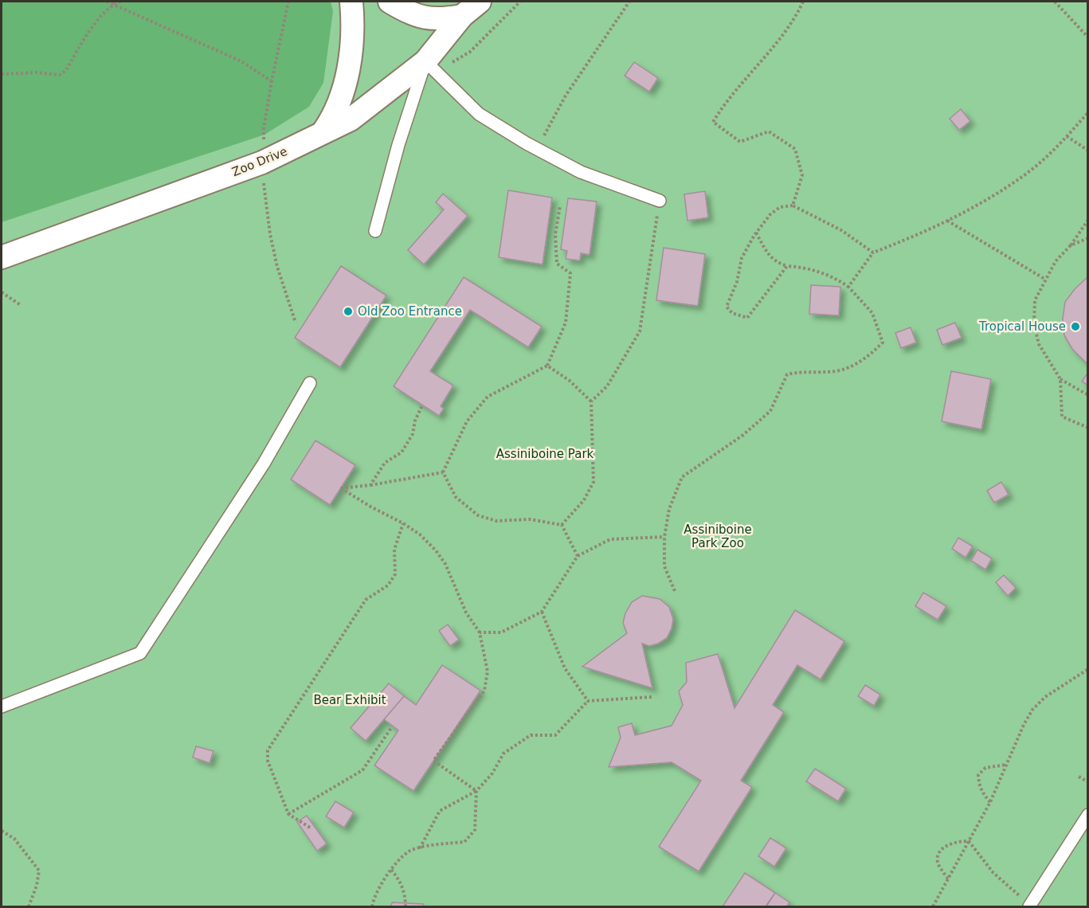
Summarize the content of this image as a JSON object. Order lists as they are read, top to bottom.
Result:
{
  "streets": {
    "street": ["Zoo Drive"]
  },
  "parks": ["Assiniboine Park", "Assiniboine Park Zoo", "Bear Exhibit"],
  "places": ["Old Zoo Entrance", "Tropical House"]
}
